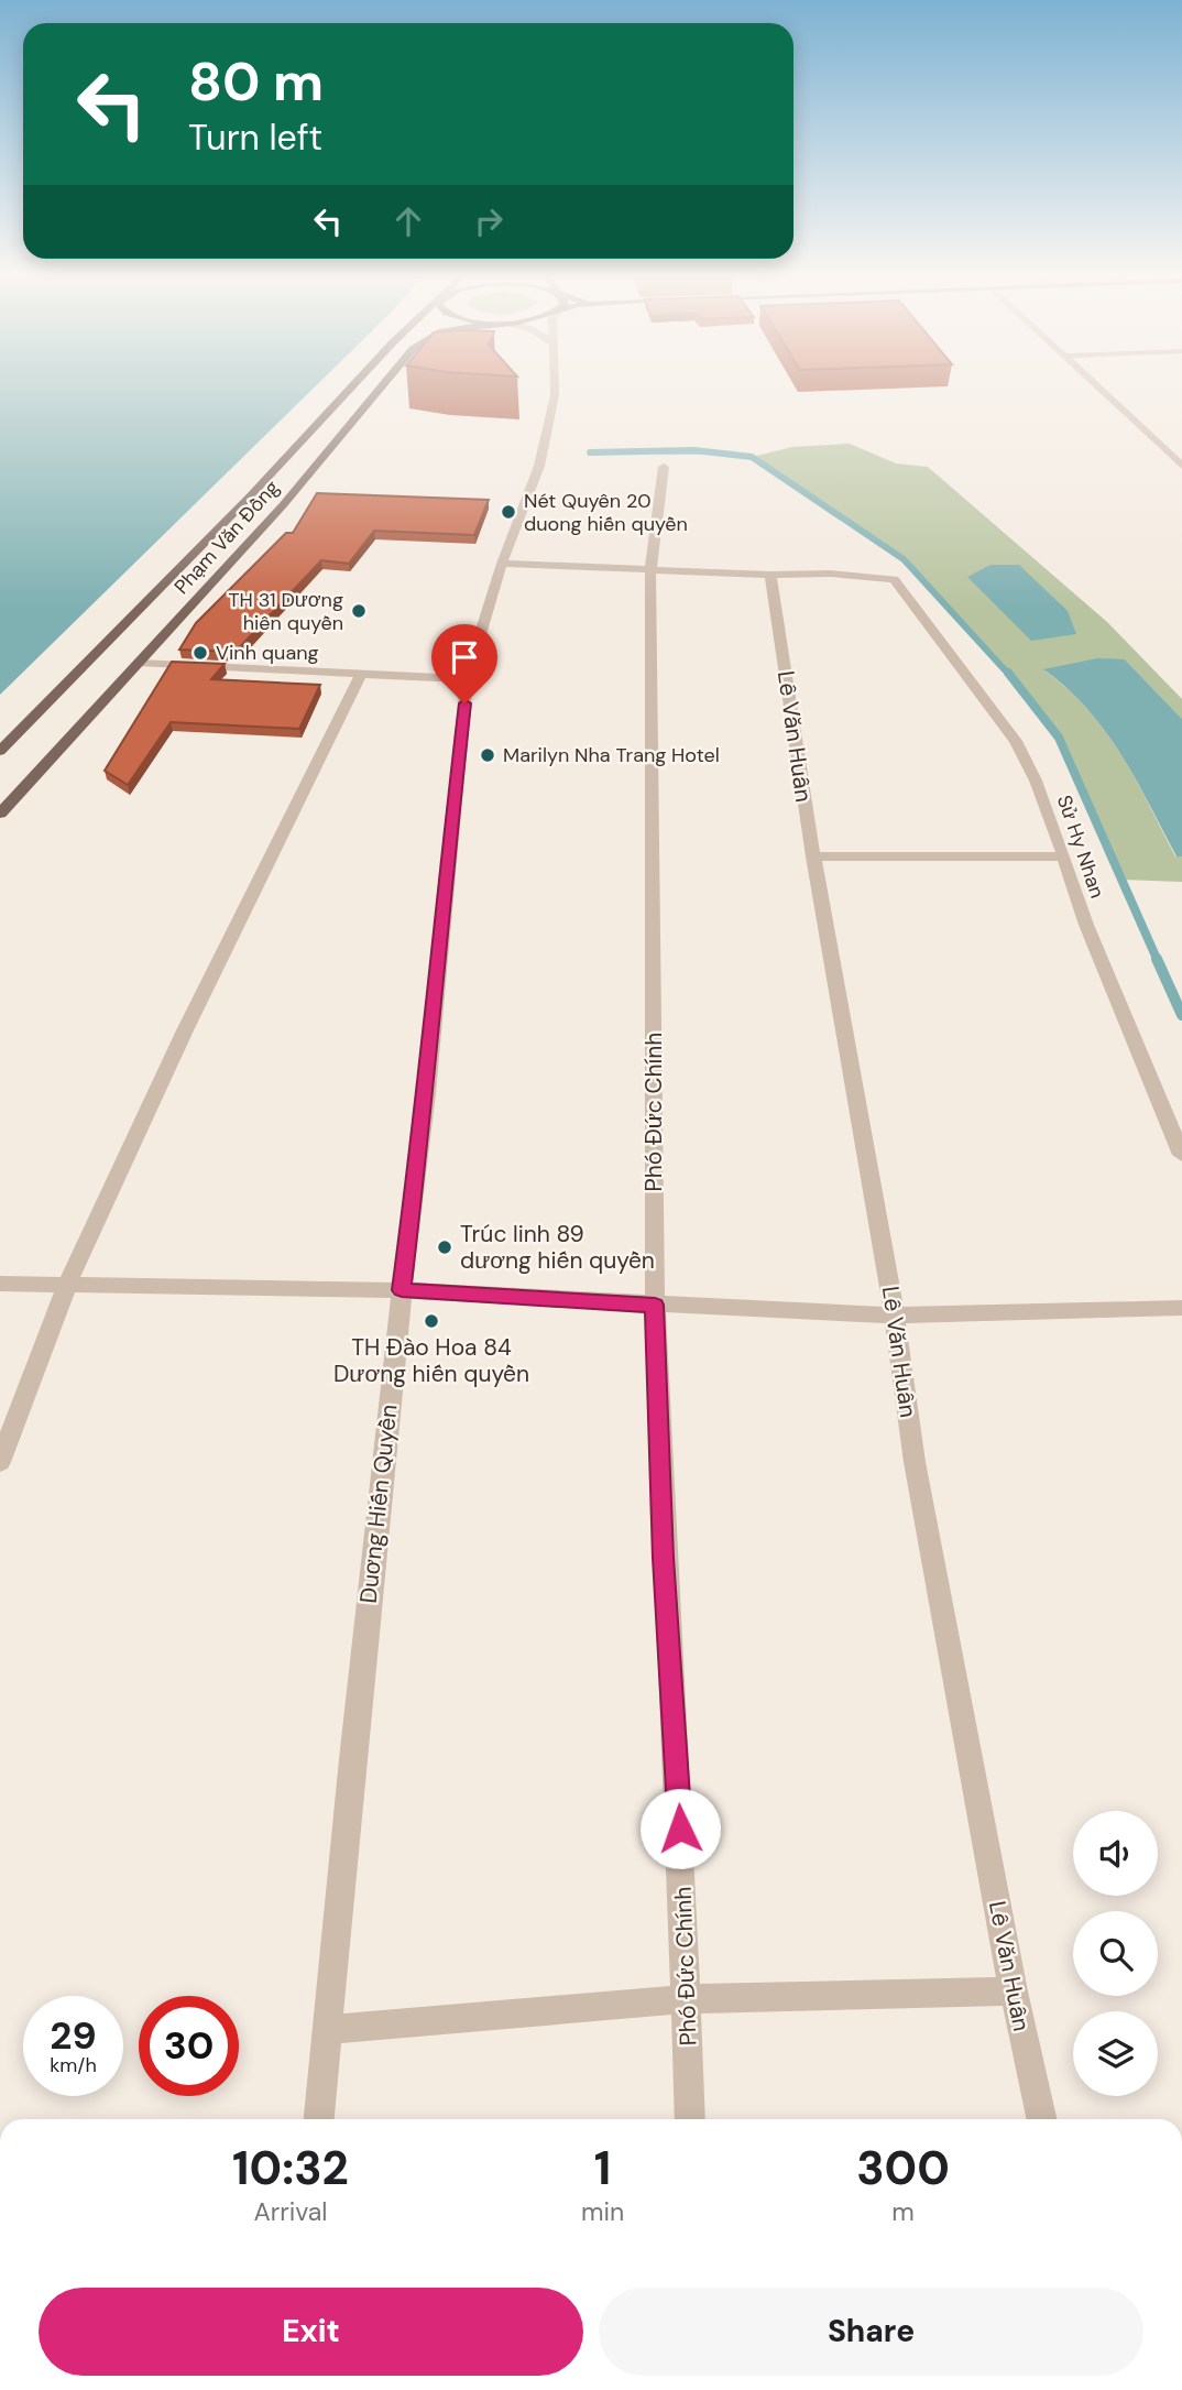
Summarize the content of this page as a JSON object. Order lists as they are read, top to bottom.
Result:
{
  "streets": {
    "main road": ["Phạm Văn Đồng"],
    "street": [
      "Lê Văn Huân",
      "Sử Hy Nhan",
      "Phó Đức Chính",
      "Duơng Hiến Quyền"
    ]
  },
  "crossings": [
    ["Lê Văn Huân", "Sử Hy Nhan"]
  ],
  "places": [
    "Nét Quyên 20 duong hiến quyền",
    "TH 31 Dương hiên quyền",
    "Vinh quang",
    "Marilyn Nha Trang Hotel",
    "Trúc linh 89 dương hiến quyền",
    "TH Đào Hoa 84 Dương hiến quyền"
  ],
  "page": {
    "turn": ["80 m", "Turn left"],
    "speed": "29 km/h",
    "limit": "30",
    "eta": [
      "10:32",
      "Arrival",
      "1",
      "min",
      "300",
      "m"
    ],
    "buttons": ["Exit", "Share"]
  }
}
